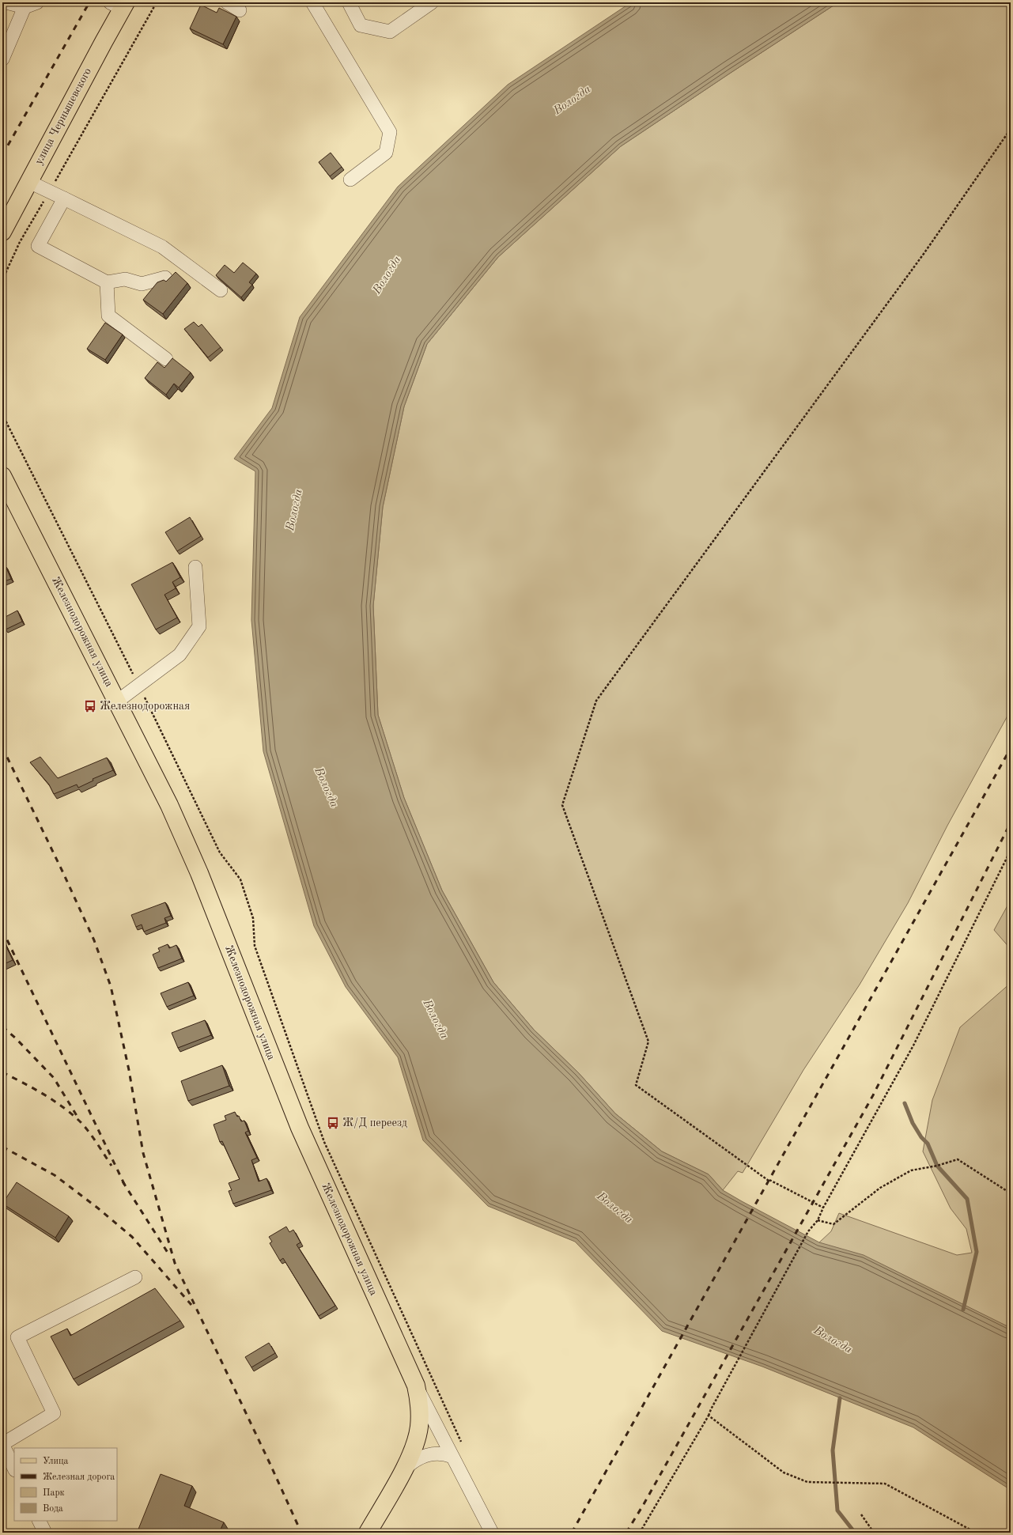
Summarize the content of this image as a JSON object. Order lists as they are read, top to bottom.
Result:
{
  "streets": {
    "main road": ["улица Чернышевского", "Железнодорожная улица"]
  },
  "water": ["Вологда"],
  "places": {
    "bus stop": ["Железнодорожная", "Ж/Д переезд"]
  },
  "legend": [
    "Улица",
    "Железная дорога",
    "Парк",
    "Вода"
  ]
}
